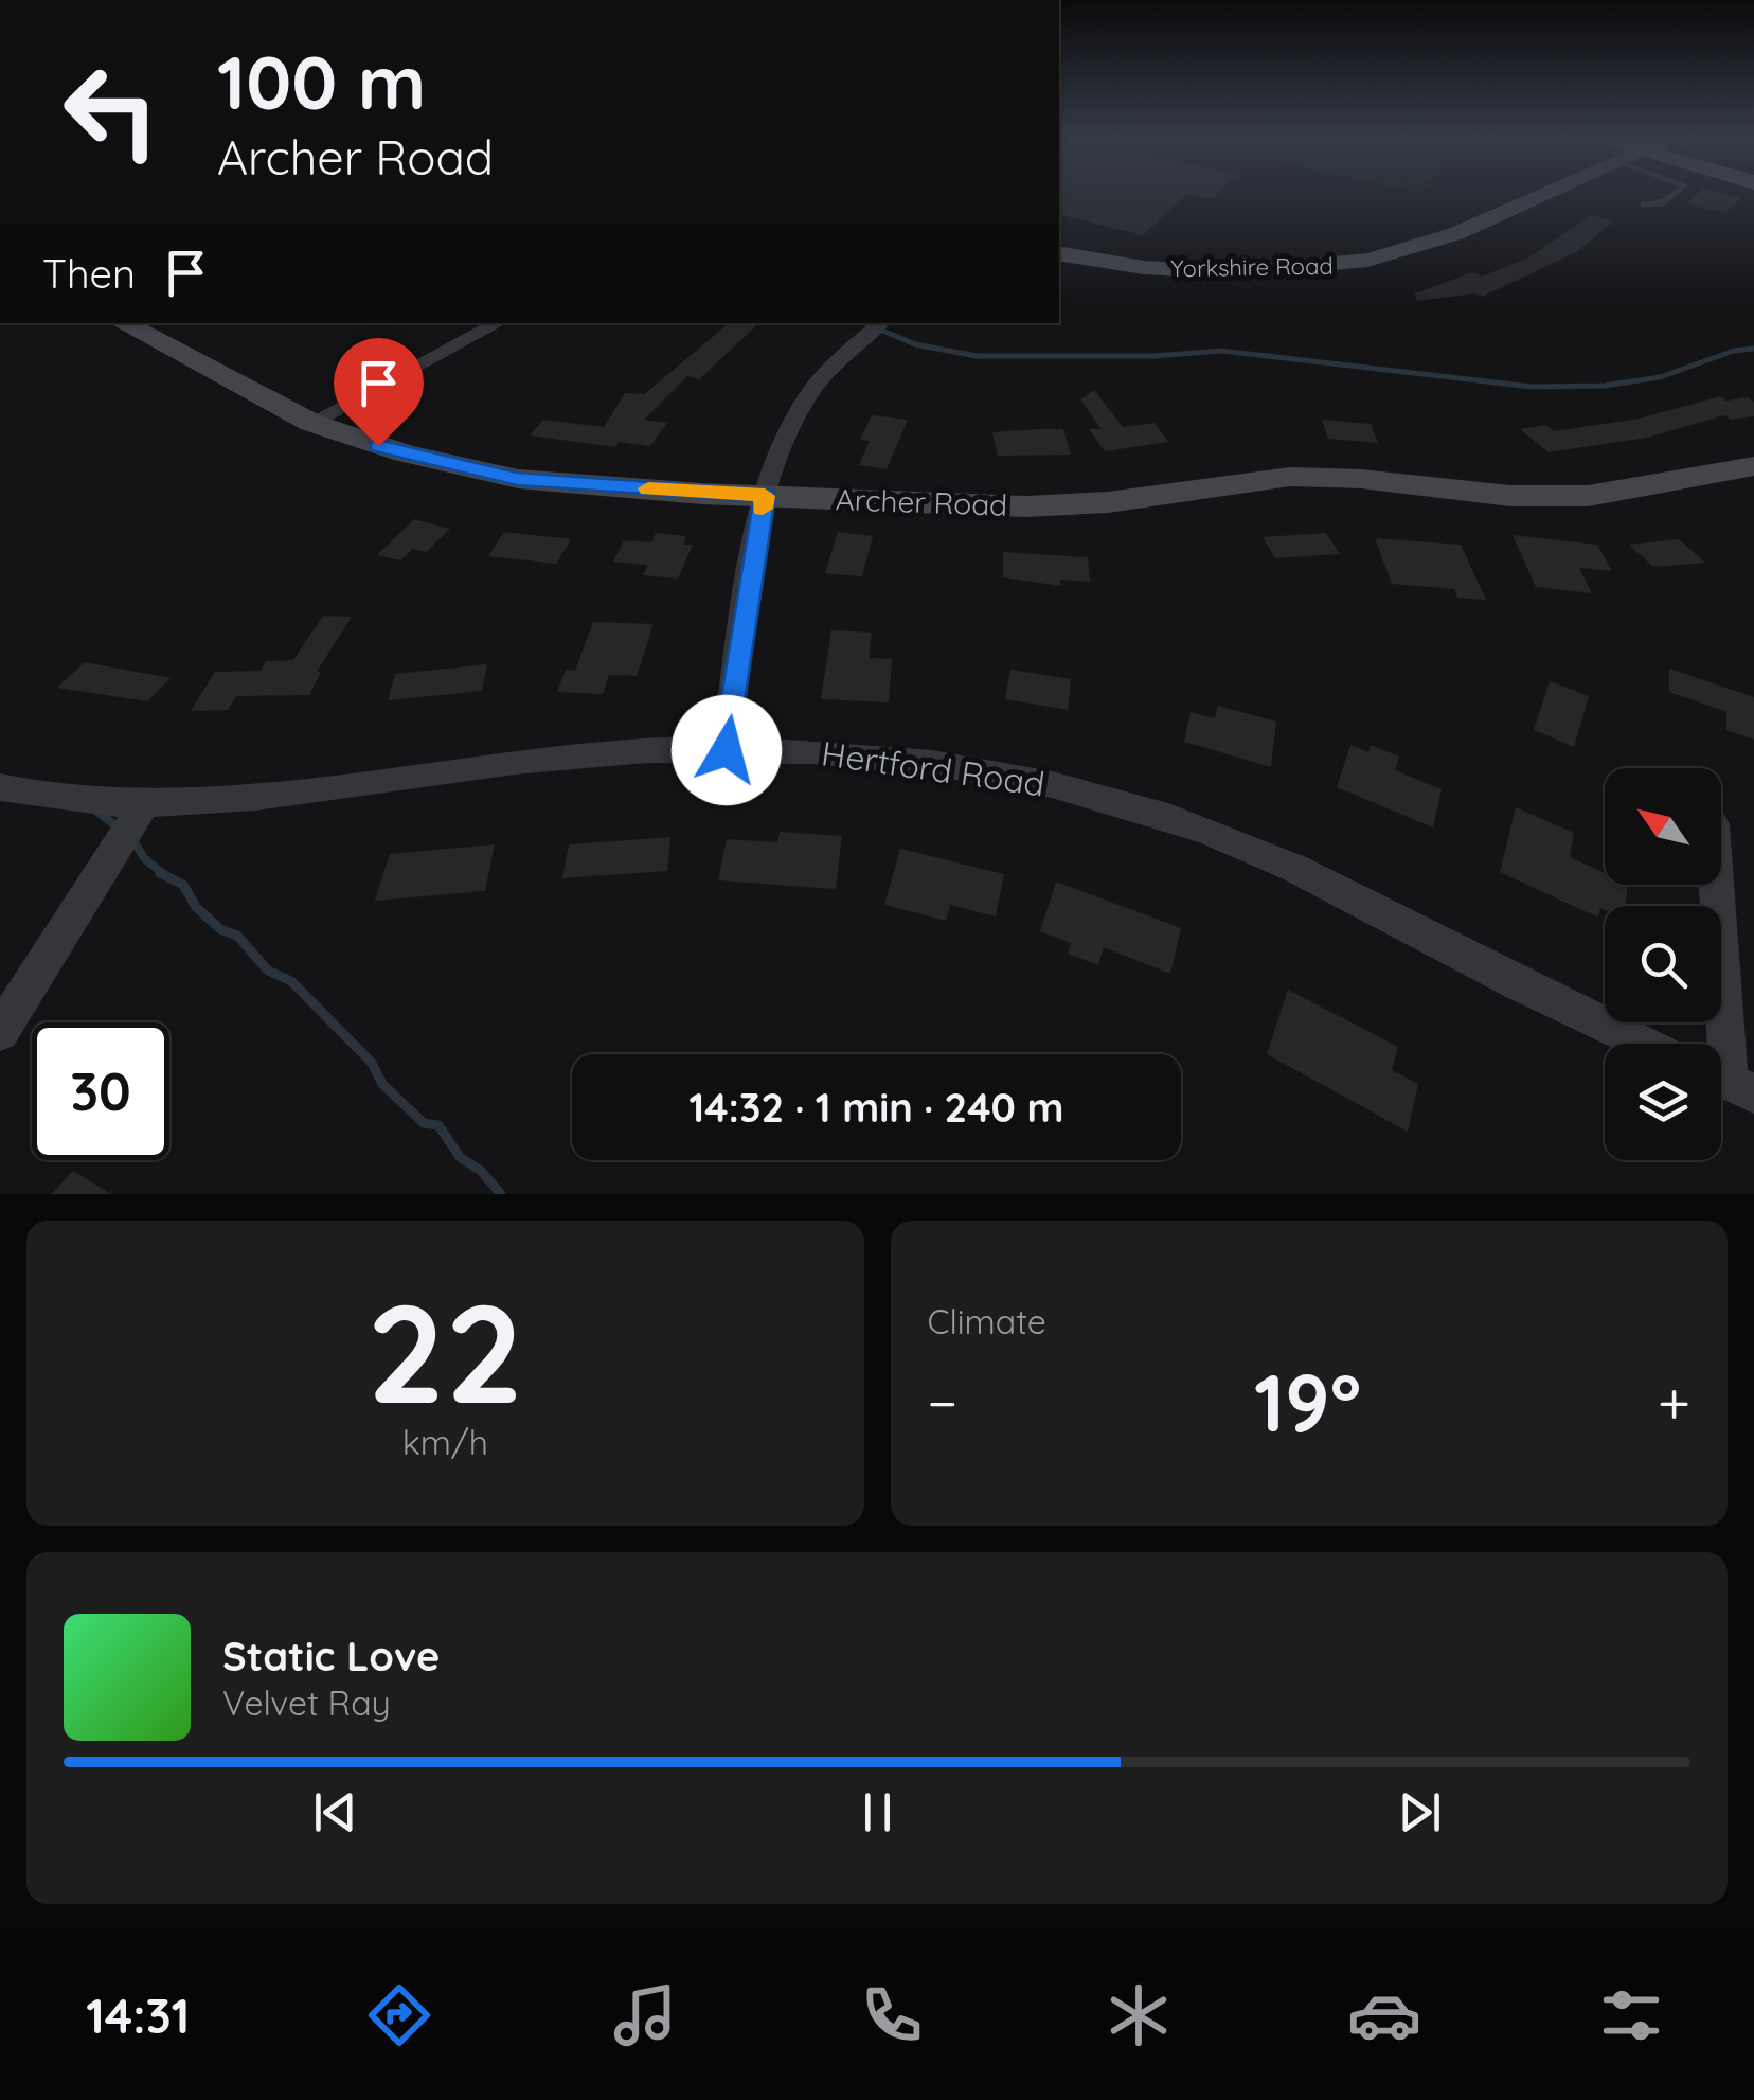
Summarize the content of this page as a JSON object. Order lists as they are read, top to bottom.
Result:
{
  "streets": {
    "street": ["Yorkshire Road", "Archer Road", "Hertford Road"]
  },
  "north": "top left",
  "page": {
    "turn": ["100 m", "Archer Road"],
    "then": "Then",
    "limit": "30",
    "trip": "14:32 · 1 min · 240 m",
    "tile": [
      ["22", "km/h"],
      "Climate"
    ],
    "heat": ["−", "19°", "+"],
    "song": ["Static Love", "Velvet Ray"],
    "tabs": "14:31"
  }
}
